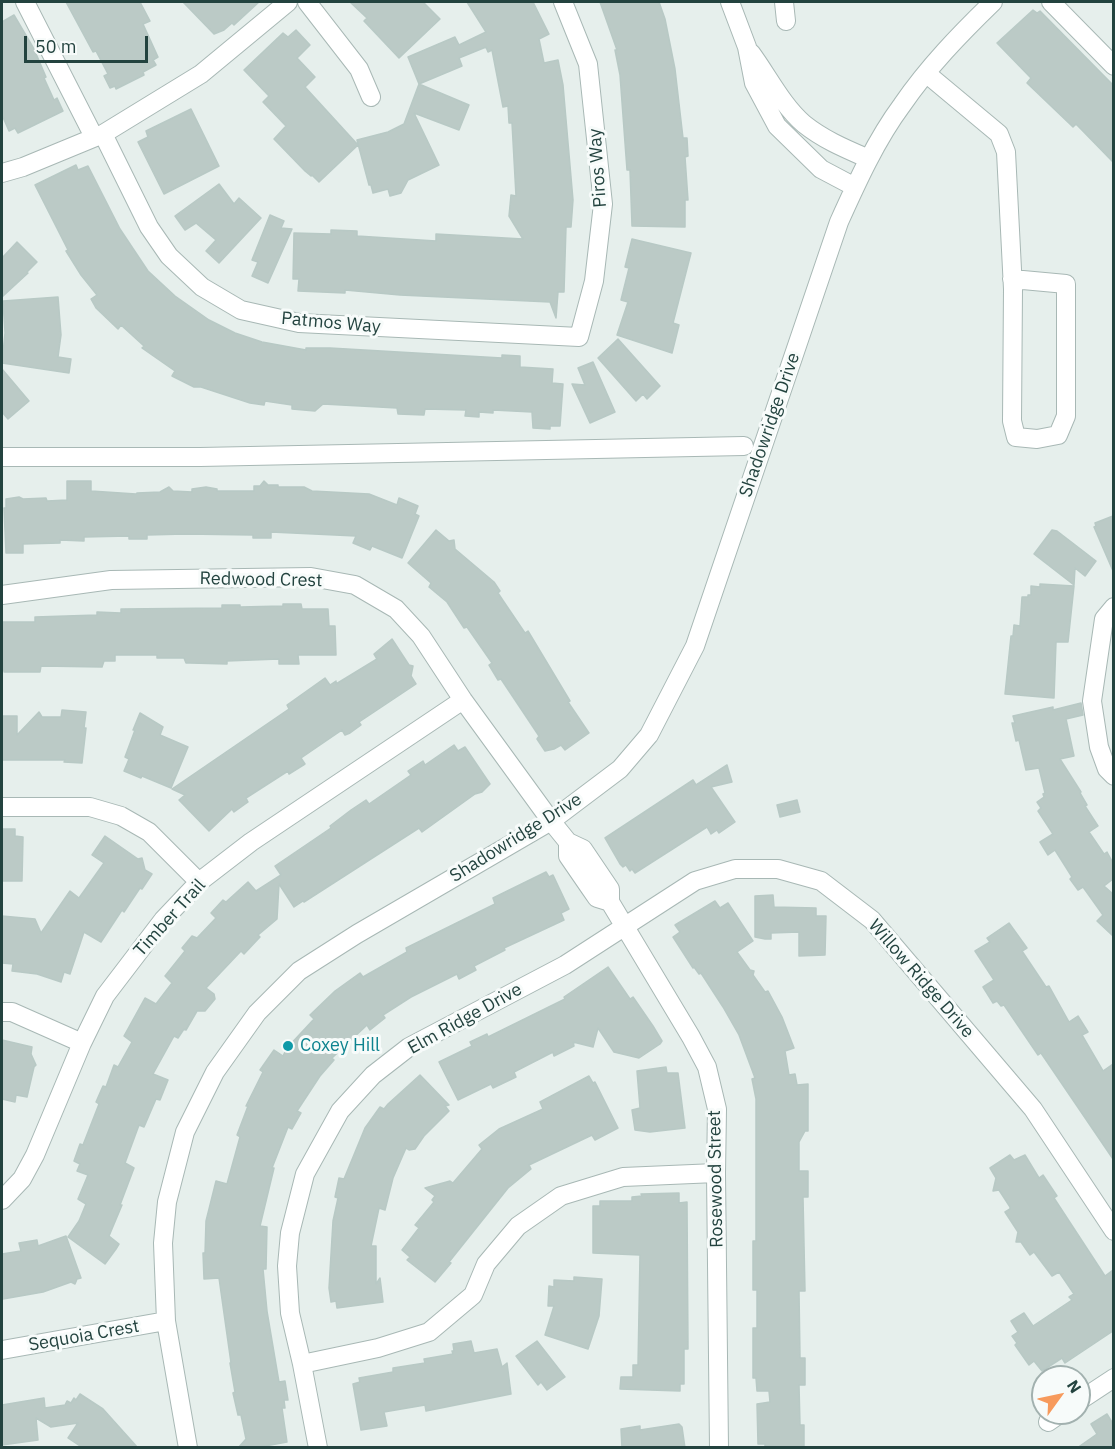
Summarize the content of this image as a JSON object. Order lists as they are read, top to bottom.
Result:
{
  "streets": {
    "street": [
      "Piros Way",
      "Patmos Way",
      "Shadowridge Drive",
      "Redwood Crest",
      "Timber Trail",
      "Willow Ridge Drive",
      "Elm Ridge Drive",
      "Rosewood Street",
      "Sequoia Crest"
    ]
  },
  "crossings": [
    ["Piros Way", "Patmos Way"],
    ["Shadowridge Drive", "Redwood Crest"],
    ["Shadowridge Drive", "Rosewood Street"],
    ["Shadowridge Drive", "Sequoia Crest"],
    ["Redwood Crest", "Timber Trail"],
    ["Redwood Crest", "Rosewood Street"],
    ["Willow Ridge Drive", "Elm Ridge Drive"],
    ["Willow Ridge Drive", "Rosewood Street"],
    ["Elm Ridge Drive", "Rosewood Street"]
  ],
  "places": ["Coxey Hill"],
  "scale_bar": "50 m",
  "north": "top right"
}
